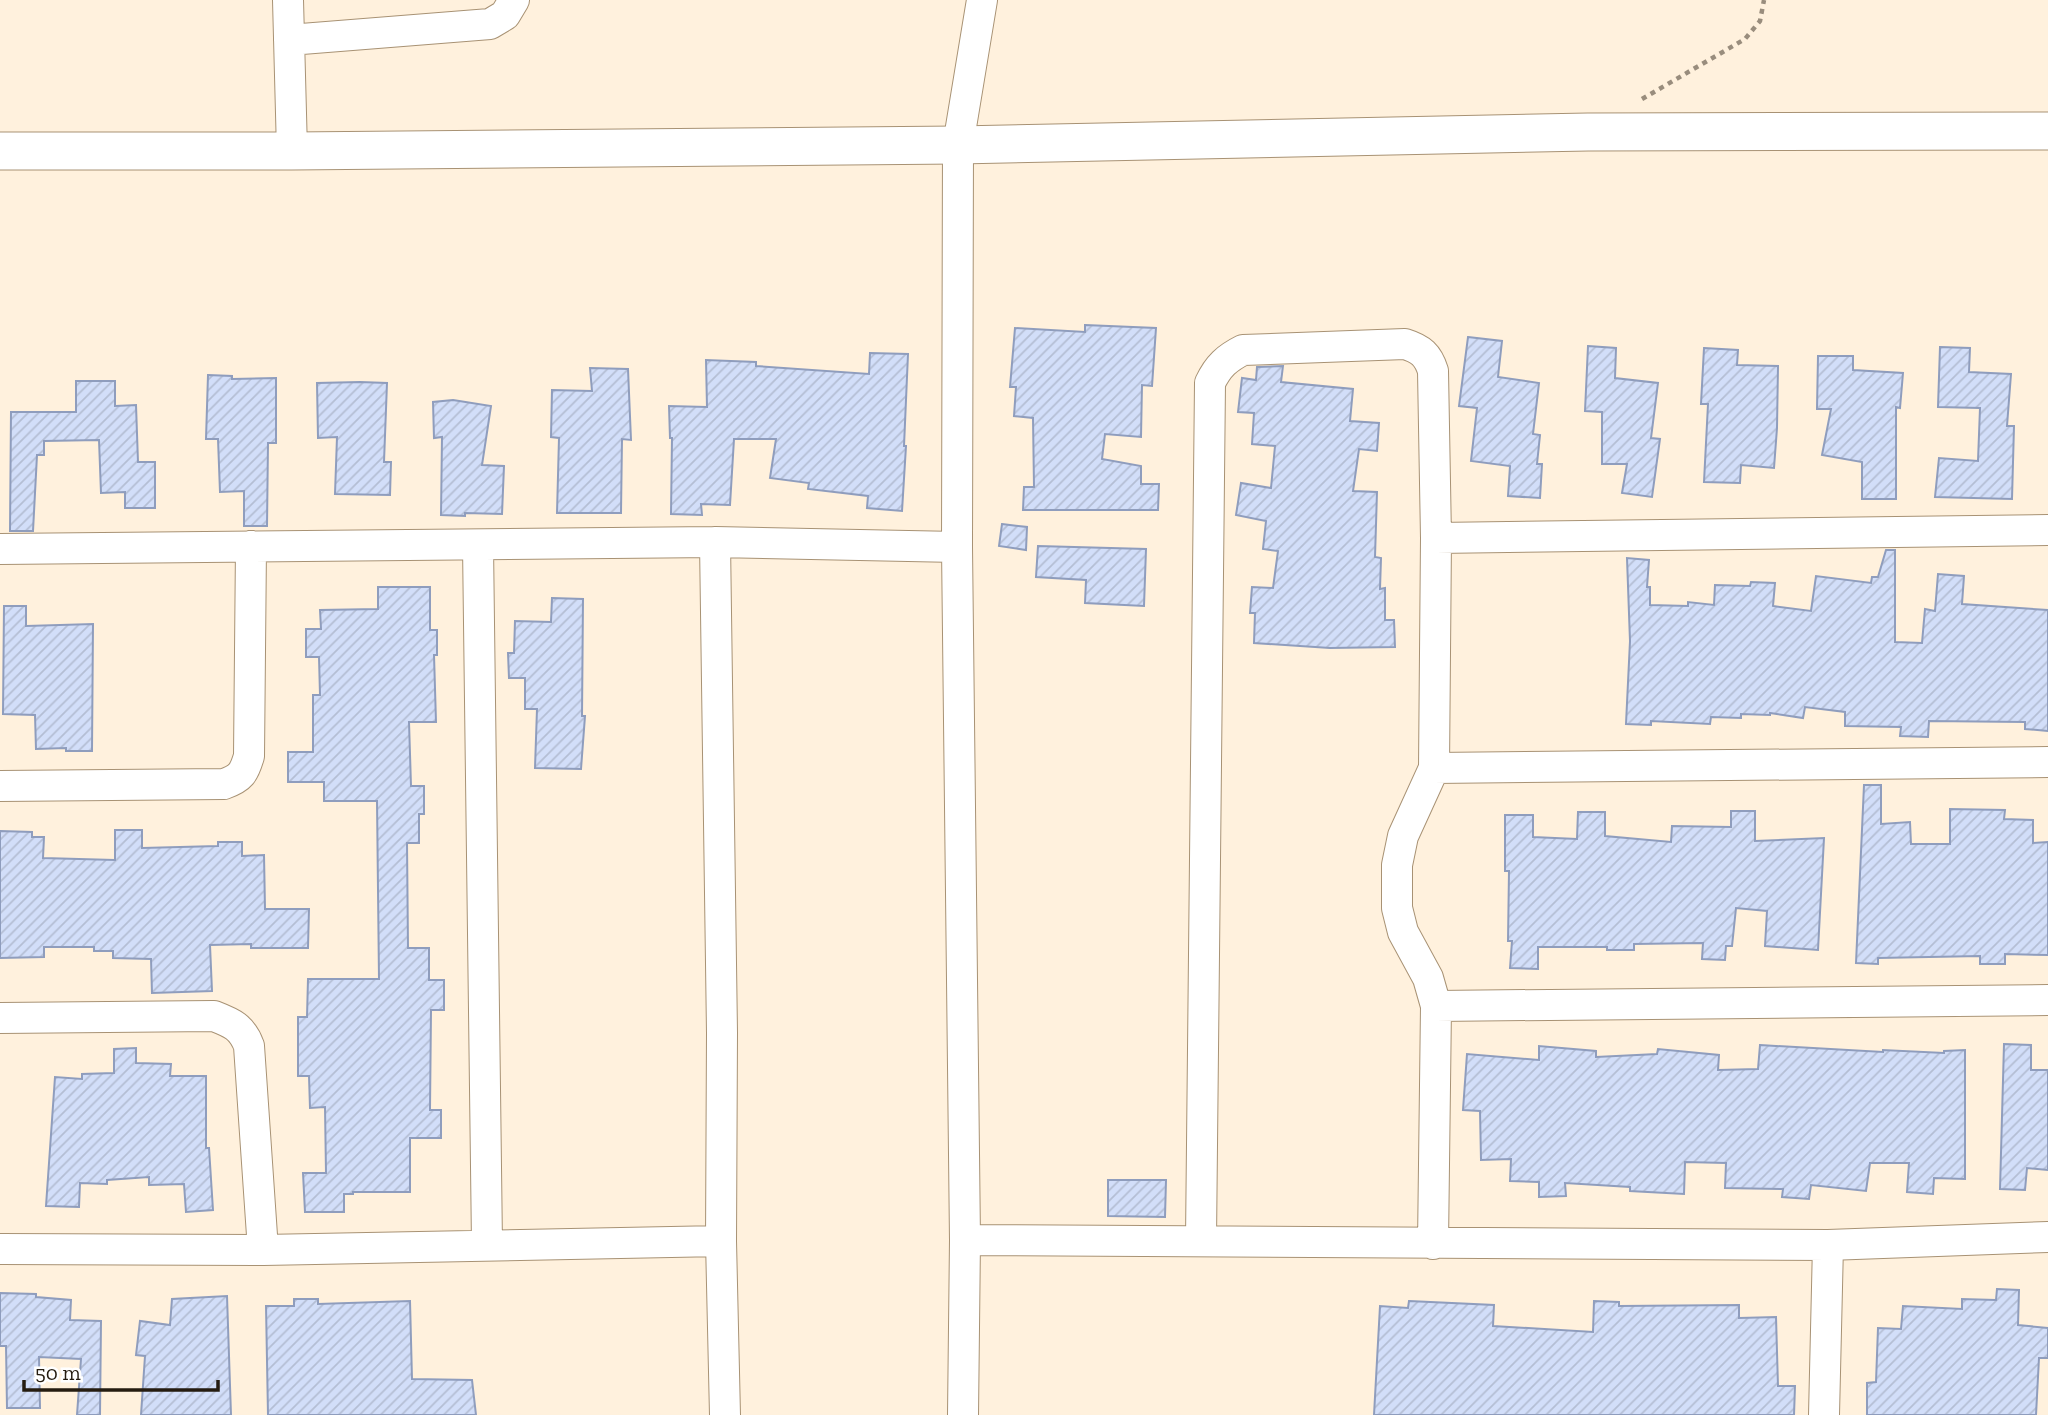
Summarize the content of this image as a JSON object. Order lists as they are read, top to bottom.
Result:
{
  "scale_bar": "50 m"
}
